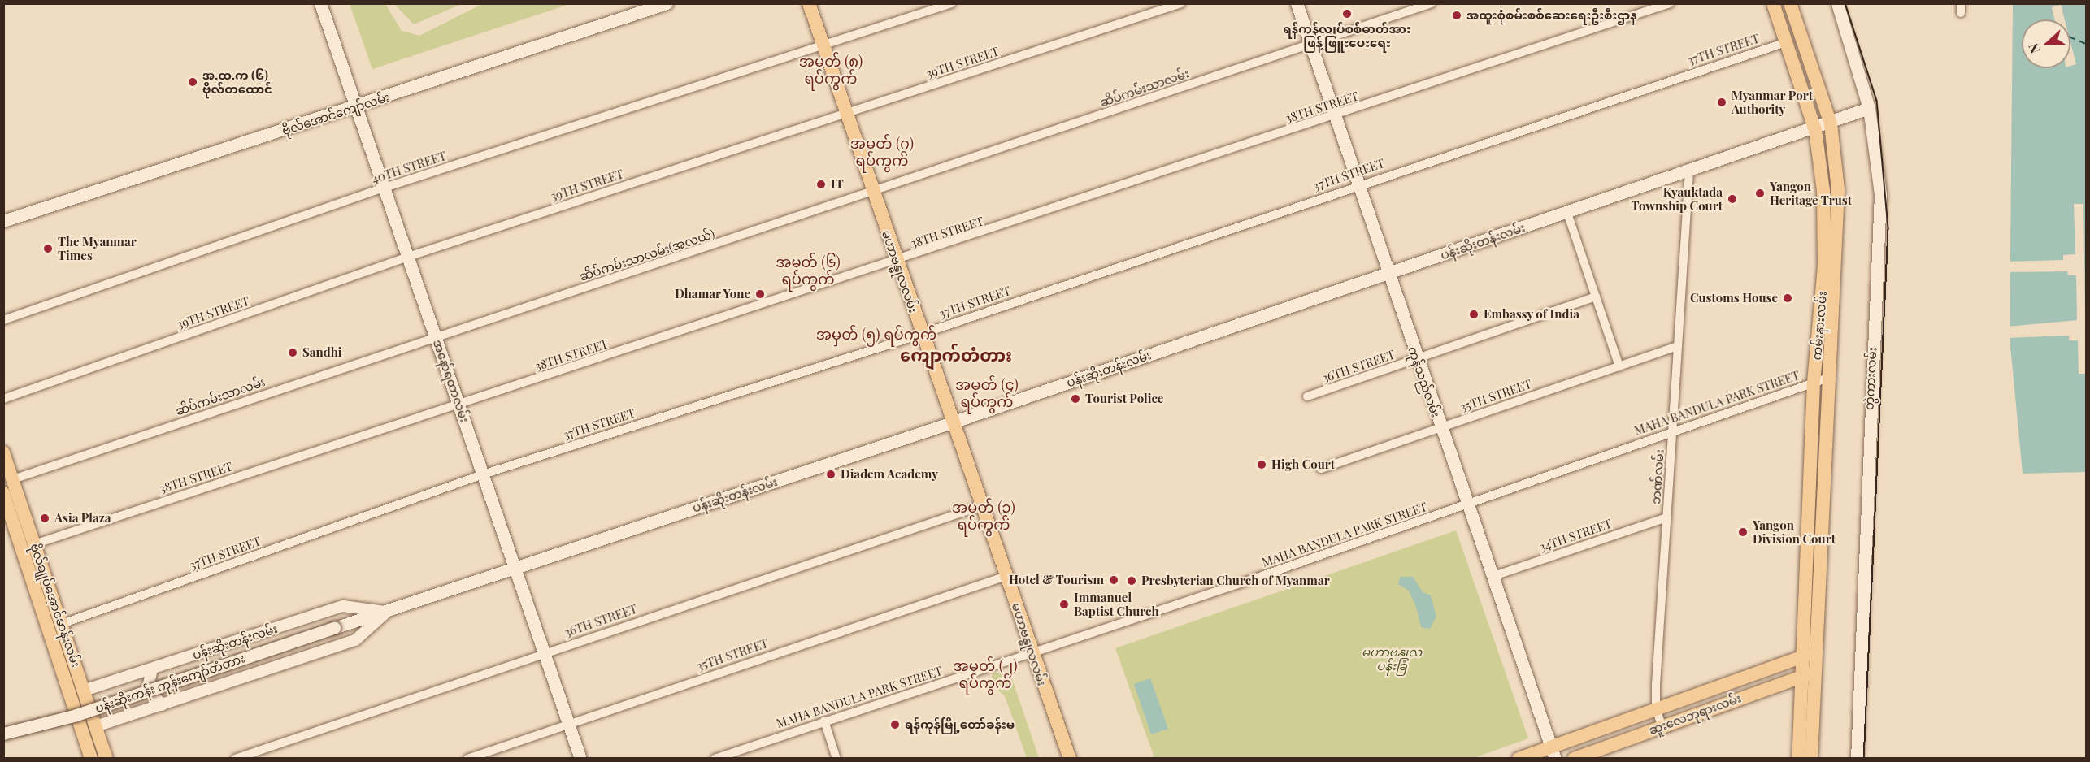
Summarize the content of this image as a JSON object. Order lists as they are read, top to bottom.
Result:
{
  "streets": {
    "main road": [
      "ဗိုလ်အောင်ကျော်လမ်း",
      "ပန်းဆိုးတန်းလမ်း",
      "မဟာဗန္ဓုလလမ်း",
      "ကမ်းနားလမ်း",
      "တွဲကားလမ်း",
      "အနော်ရထာလမ်း",
      "ကုန်သည်လမ်း",
      "ဗိုလ်ချုပ်အောင်ဆန်းလမ်း",
      "ပန်းဆိုးတန်း ကုန်းကျော်တံတား",
      "ဆူးလေဘုရားလမ်း"
    ],
    "street": [
      "37TH STREET",
      "39TH STREET",
      "ဆိပ်ကမ်းသာလမ်း",
      "38TH STREET",
      "40TH STREET",
      "ဆိပ်ကမ်းသာလမ်း(အလယ်)",
      "36TH STREET",
      "35TH STREET",
      "MAHA BANDULA PARK STREET",
      "ဘဏ်လမ်း",
      "34TH STREET"
    ]
  },
  "crossings": [
    ["37TH STREET", "မဟာဗန္ဓုလလမ်း"],
    ["37TH STREET", "ကမ်းနားလမ်း"],
    ["37TH STREET", "အနော်ရထာလမ်း"],
    ["37TH STREET", "ကုန်သည်လမ်း"],
    ["37TH STREET", "ဗိုလ်ချုပ်အောင်ဆန်းလမ်း"],
    ["39TH STREET", "မဟာဗန္ဓုလလမ်း"],
    ["39TH STREET", "အနော်ရထာလမ်း"],
    ["ဆိပ်ကမ်းသာလမ်း", "ဆိပ်ကမ်းသာလမ်း(အလယ်)"],
    ["ဆိပ်ကမ်းသာလမ်း", "မဟာဗန္ဓုလလမ်း"],
    ["ဆိပ်ကမ်းသာလမ်း", "အနော်ရထာလမ်း"],
    ["ဆိပ်ကမ်းသာလမ်း", "ကုန်သည်လမ်း"],
    ["ဆိပ်ကမ်းသာလမ်း", "ဗိုလ်ချုပ်အောင်ဆန်းလမ်း"],
    ["38TH STREET", "မဟာဗန္ဓုလလမ်း"],
    ["38TH STREET", "အနော်ရထာလမ်း"],
    ["38TH STREET", "ကုန်သည်လမ်း"],
    ["38TH STREET", "ဗိုလ်ချုပ်အောင်ဆန်းလမ်း"],
    ["ဗိုလ်အောင်ကျော်လမ်း", "အနော်ရထာလမ်း"],
    ["40TH STREET", "မဟာဗန္ဓုလလမ်း"],
    ["40TH STREET", "အနော်ရထာလမ်း"],
    ["ပန်းဆိုးတန်းလမ်း", "မဟာဗန္ဓုလလမ်း"],
    ["ပန်းဆိုးတန်းလမ်း", "ကမ်းနားလမ်း"],
    ["ပန်းဆိုးတန်းလမ်း", "တွဲကားလမ်း"],
    ["ပန်းဆိုးတန်းလမ်း", "အနော်ရထာလမ်း"],
    ["ပန်းဆိုးတန်းလမ်း", "ကုန်သည်လမ်း"],
    ["ပန်းဆိုးတန်းလမ်း", "ဘဏ်လမ်း"],
    ["ပန်းဆိုးတန်းလမ်း", "ဗိုလ်ချုပ်အောင်ဆန်းလမ်း"],
    ["ပန်းဆိုးတန်းလမ်း", "ပန်းဆိုးတန်း ကုန်းကျော်တံတား"],
    ["ဆိပ်ကမ်းသာလမ်း(အလယ်)", "မဟာဗန္ဓုလလမ်း"],
    ["ဆိပ်ကမ်းသာလမ်း(အလယ်)", "အနော်ရထာလမ်း"],
    ["မဟာဗန္ဓုလလမ်း", "36TH STREET"],
    ["မဟာဗန္ဓုလလမ်း", "35TH STREET"],
    ["မဟာဗန္ဓုလလမ်း", "MAHA BANDULA PARK STREET"],
    ["ကမ်းနားလမ်း", "MAHA BANDULA PARK STREET"],
    ["ကမ်းနားလမ်း", "ဆူးလေဘုရားလမ်း"],
    ["36TH STREET", "အနော်ရထာလမ်း"],
    ["36TH STREET", "ကုန်သည်လမ်း"],
    ["အနော်ရထာလမ်း", "35TH STREET"],
    ["ကုန်သည်လမ်း", "35TH STREET"],
    ["ကုန်သည်လမ်း", "MAHA BANDULA PARK STREET"],
    ["ကုန်သည်လမ်း", "34TH STREET"],
    ["ကုန်သည်လမ်း", "ဆူးလေဘုရားလမ်း"],
    ["35TH STREET", "ဘဏ်လမ်း"],
    ["MAHA BANDULA PARK STREET", "ဘဏ်လမ်း"],
    ["ဘဏ်လမ်း", "34TH STREET"],
    ["ဘဏ်လမ်း", "ဆူးလေဘုရားလမ်း"]
  ],
  "districts": [
    "အမှတ် (၈) ရပ်ကွက်",
    "အမှတ် (၇) ရပ်ကွက်",
    "အမှတ် (၆) ရပ်ကွက်",
    "အမှတ် (၅) ရပ်ကွက်",
    "ကျောက်တံတား",
    "အမှတ် (၄) ရပ်ကွက်",
    "အမှတ် (၃) ရပ်ကွက်",
    "အမှတ် (၂) ရပ်ကွက်"
  ],
  "parks": ["မဟာဗန္ဓုလ ပန်းခြံ"],
  "places": [
    "ရန်ကုန်လျှပ်စစ်ဓာတ်အား ဖြန့်ဖြူးပေးရေး",
    "အထူးစုံစမ်းစစ်ဆေးရေးဦးစီးဌာန",
    "အ.ထ.က (၆) ဗိုလ်တထောင်",
    "Myanmar Port Authority",
    "IT",
    "Yangon Heritage Trust",
    "Kyauktada Township Court",
    "The Myanmar Times",
    "Dhamar Yone",
    "Customs House",
    "Embassy of India",
    "Sandhi",
    "Tourist Police",
    "High Court",
    "Diadem Academy",
    "Asia Plaza",
    "Yangon Division Court",
    "Hotel & Tourism",
    "Presbyterian Church of Myanmar",
    "Immanuel Baptist Church",
    "ရန်ကုန်မြို့တော်ခန်းမ"
  ],
  "north": "left"
}
